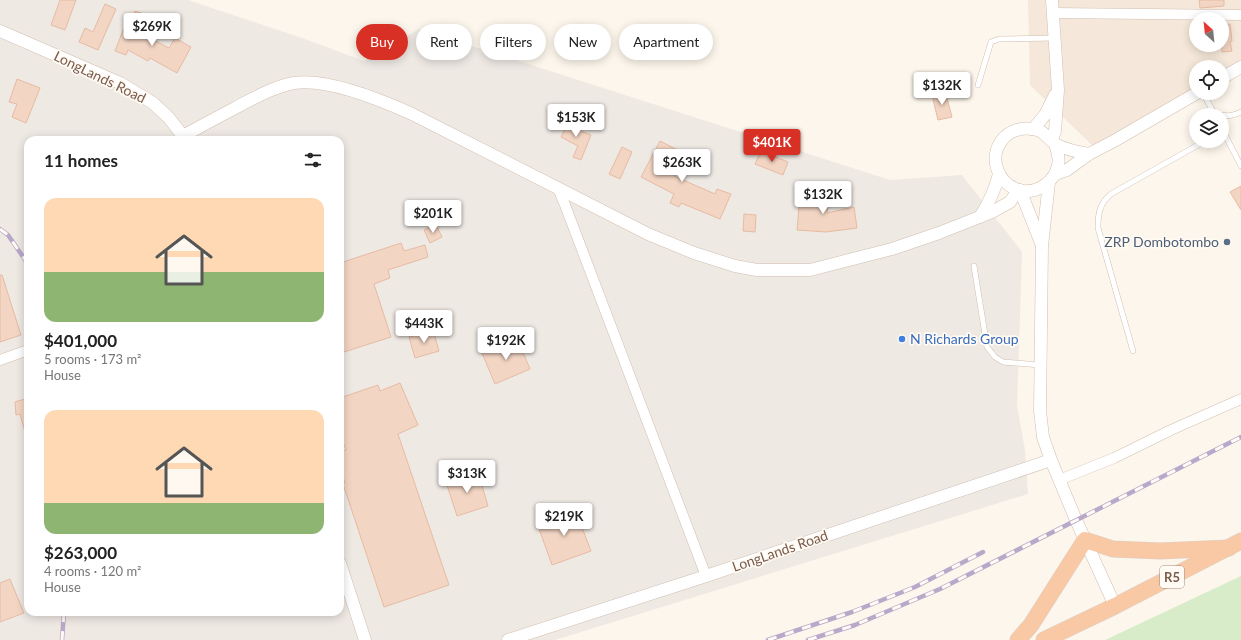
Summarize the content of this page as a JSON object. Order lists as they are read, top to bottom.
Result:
{
  "streets": {
    "highway": ["R5"],
    "street": ["LongLands Road"]
  },
  "places": ["ZRP Dombotombo", "N Richards Group"],
  "north": "top left",
  "page": {
    "price": [
      "$269K",
      "$132K",
      "$153K",
      "$401K",
      "$263K",
      "$132K",
      "$201K",
      "$443K",
      "$192K",
      "$313K",
      "$219K"
    ],
    "chip": [
      "Buy",
      "Rent",
      "Filters",
      "New",
      "Apartment"
    ],
    "heading": "11 homes",
    "list": [
      {
        "name": "$401,000",
        "note": "5 rooms · 173 m² · House"
      },
      {
        "name": "$263,000",
        "note": "4 rooms · 120 m² · House"
      }
    ]
  }
}
